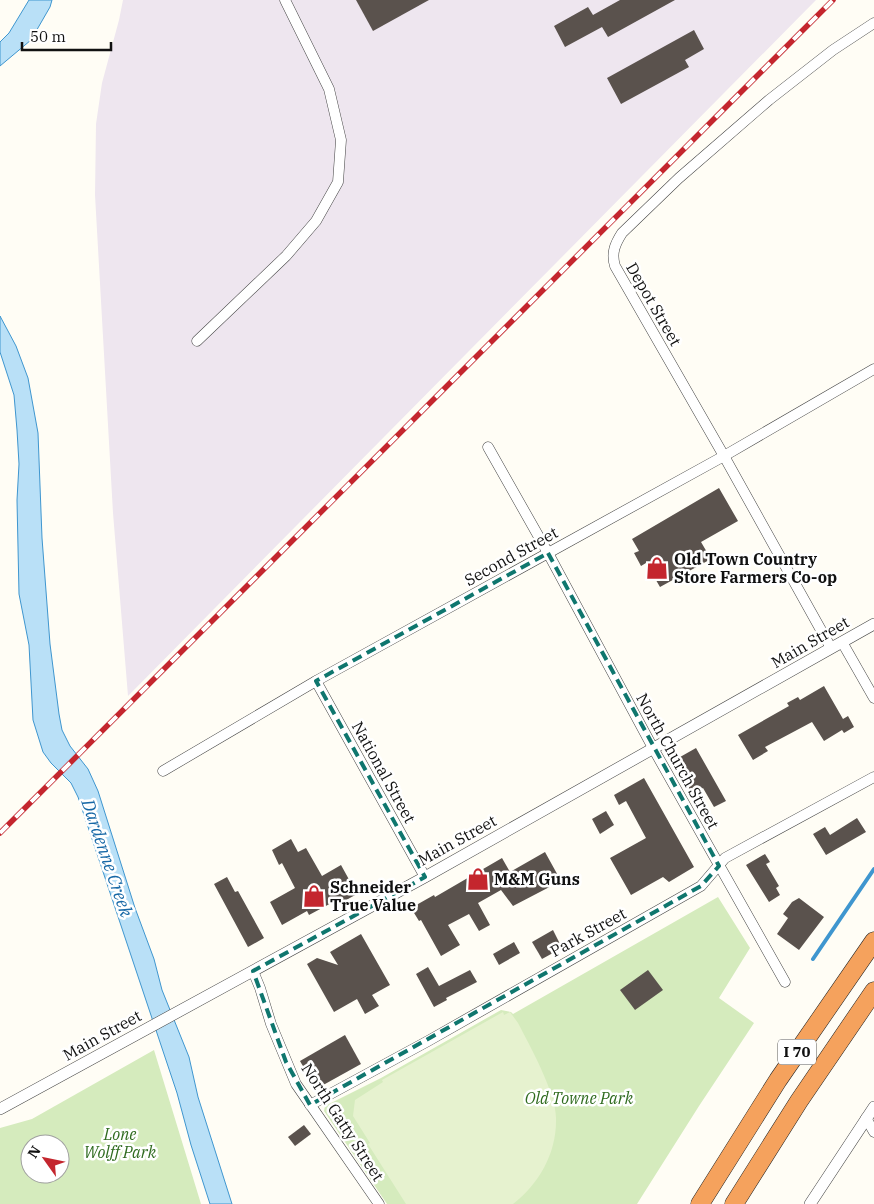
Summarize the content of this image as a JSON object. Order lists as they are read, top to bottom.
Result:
{
  "streets": {
    "highway": ["I 70"],
    "street": [
      "Depot Street",
      "Second Street",
      "Main Street",
      "North Church Street",
      "National Street",
      "Park Street",
      "North Gatty Street"
    ]
  },
  "crossings": [
    ["Depot Street", "Second Street"],
    ["Depot Street", "Main Street"],
    ["Second Street", "North Church Street"],
    ["Second Street", "National Street"],
    ["Main Street", "North Church Street"],
    ["Main Street", "National Street"],
    ["Main Street", "North Gatty Street"],
    ["North Church Street", "Park Street"],
    ["Park Street", "North Gatty Street"]
  ],
  "water": ["Dardenne Creek"],
  "parks": ["Old Towne Park", "Lone Wolff Park"],
  "places": {
    "shop": ["Old Town Country Store Farmers Co-op", "M&M Guns", "Schneider True Value"]
  },
  "scale_bar": "50 m",
  "north": "top left"
}
